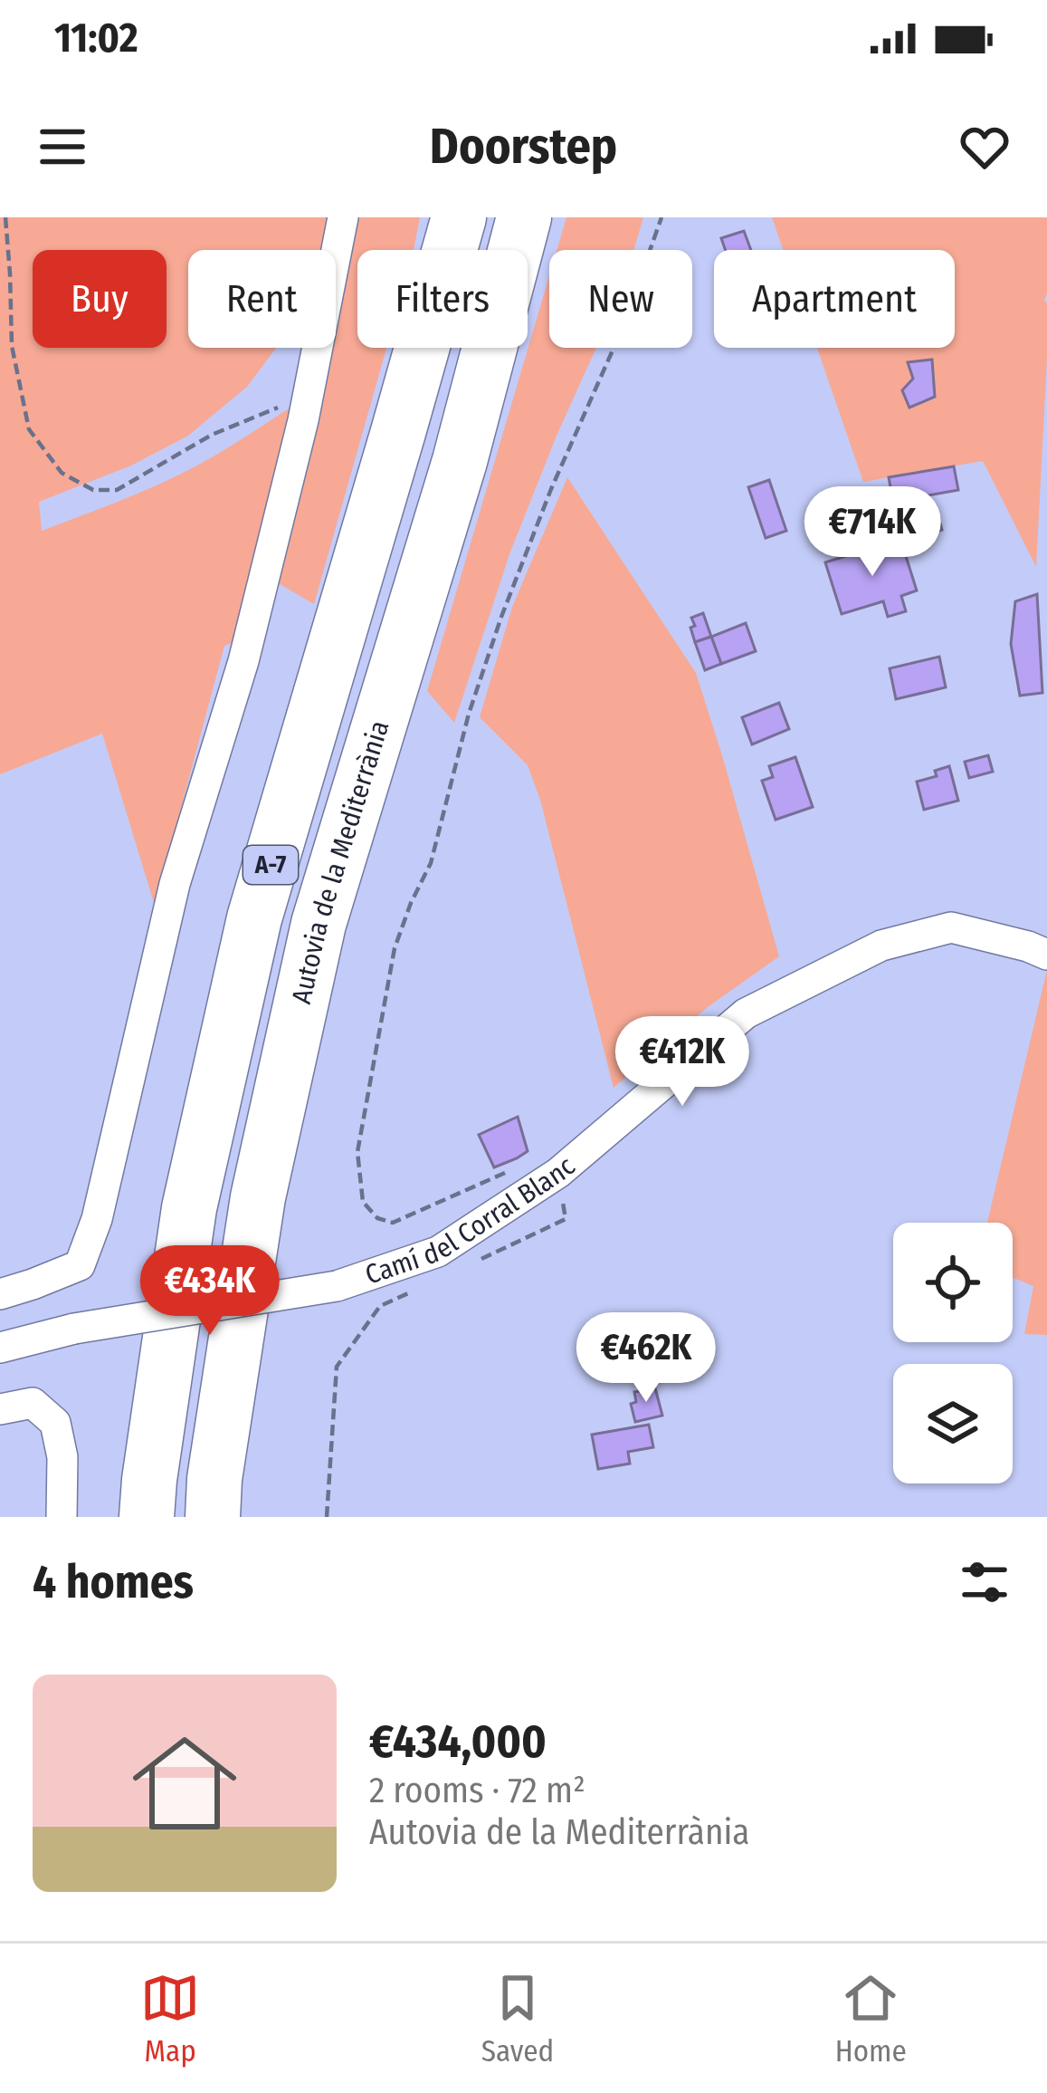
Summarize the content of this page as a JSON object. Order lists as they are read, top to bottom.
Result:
{
  "streets": {
    "highway": ["Autovia de la Mediterrània", "A-7"],
    "street": ["Camí del Corral Blanc"]
  },
  "page": {
    "status": "11:02",
    "header": "Doorstep",
    "chip": [
      "Buy",
      "Rent",
      "Filters",
      "New",
      "Apartment"
    ],
    "price": [
      "€714K",
      "€412K",
      "€434K",
      "€462K"
    ],
    "heading": "4 homes",
    "list": [
      {
        "name": "€434,000",
        "note": "2 rooms · 72 m² · Autovia de la Mediterrània"
      }
    ],
    "tabs": ["Map", "Saved", "Home"]
  }
}
